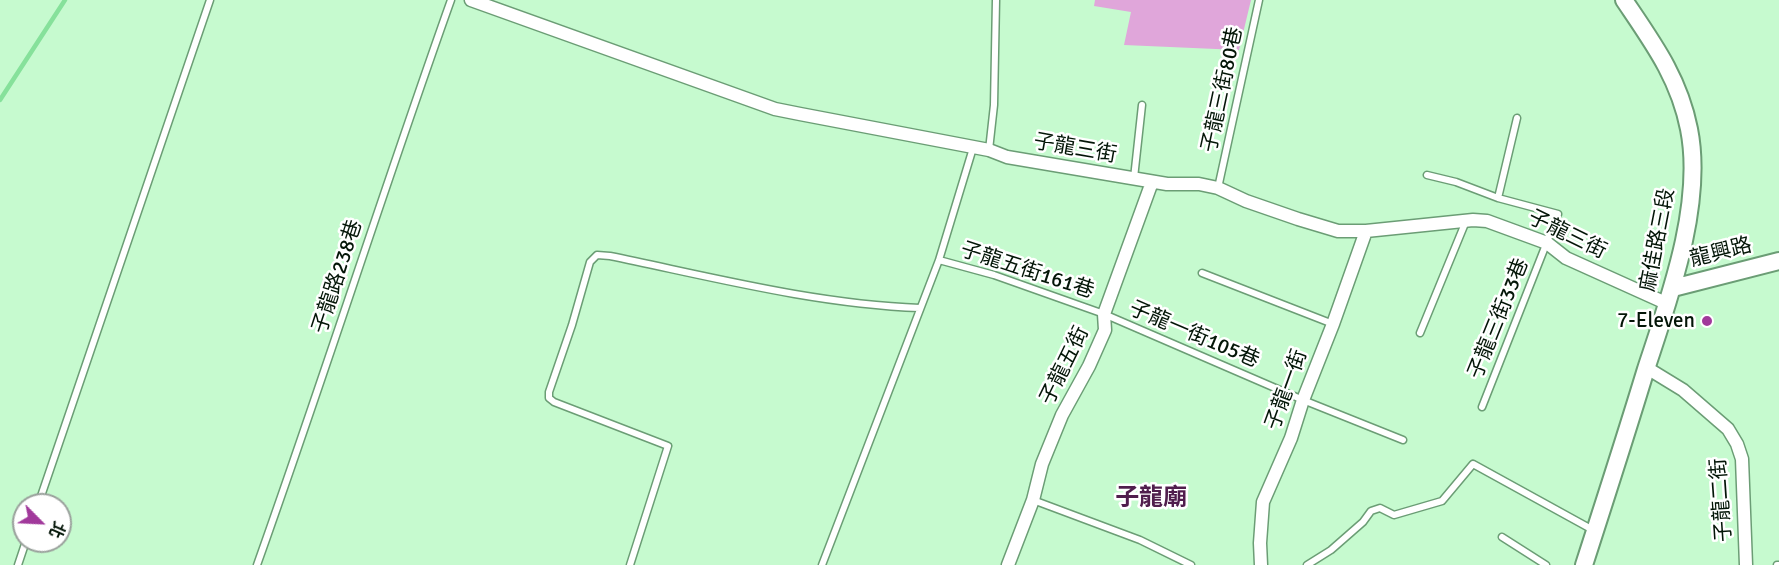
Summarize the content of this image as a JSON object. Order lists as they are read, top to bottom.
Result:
{
  "streets": {
    "main road": ["麻佳路三段", "龍興路"],
    "street": [
      "子龍三街",
      "子龍五街",
      "子龍一街",
      "子龍二街"
    ],
    "lane": [
      "子龍三街80巷",
      "子龍五街161巷",
      "子龍路238巷",
      "子龍三街33巷",
      "子龍一街105巷"
    ]
  },
  "crossings": [
    ["子龍三街80巷", "子龍三街"],
    ["子龍三街", "麻佳路三段"],
    ["子龍三街", "子龍三街33巷"],
    ["子龍三街", "子龍五街"],
    ["子龍三街", "子龍一街"],
    ["麻佳路三段", "龍興路"],
    ["麻佳路三段", "子龍二街"],
    ["子龍五街161巷", "子龍一街105巷"],
    ["子龍五街161巷", "子龍五街"],
    ["子龍一街105巷", "子龍五街"],
    ["子龍一街105巷", "子龍一街"]
  ],
  "districts": ["子龍廟"],
  "places": ["7-Eleven"],
  "north": "bottom right"
}
